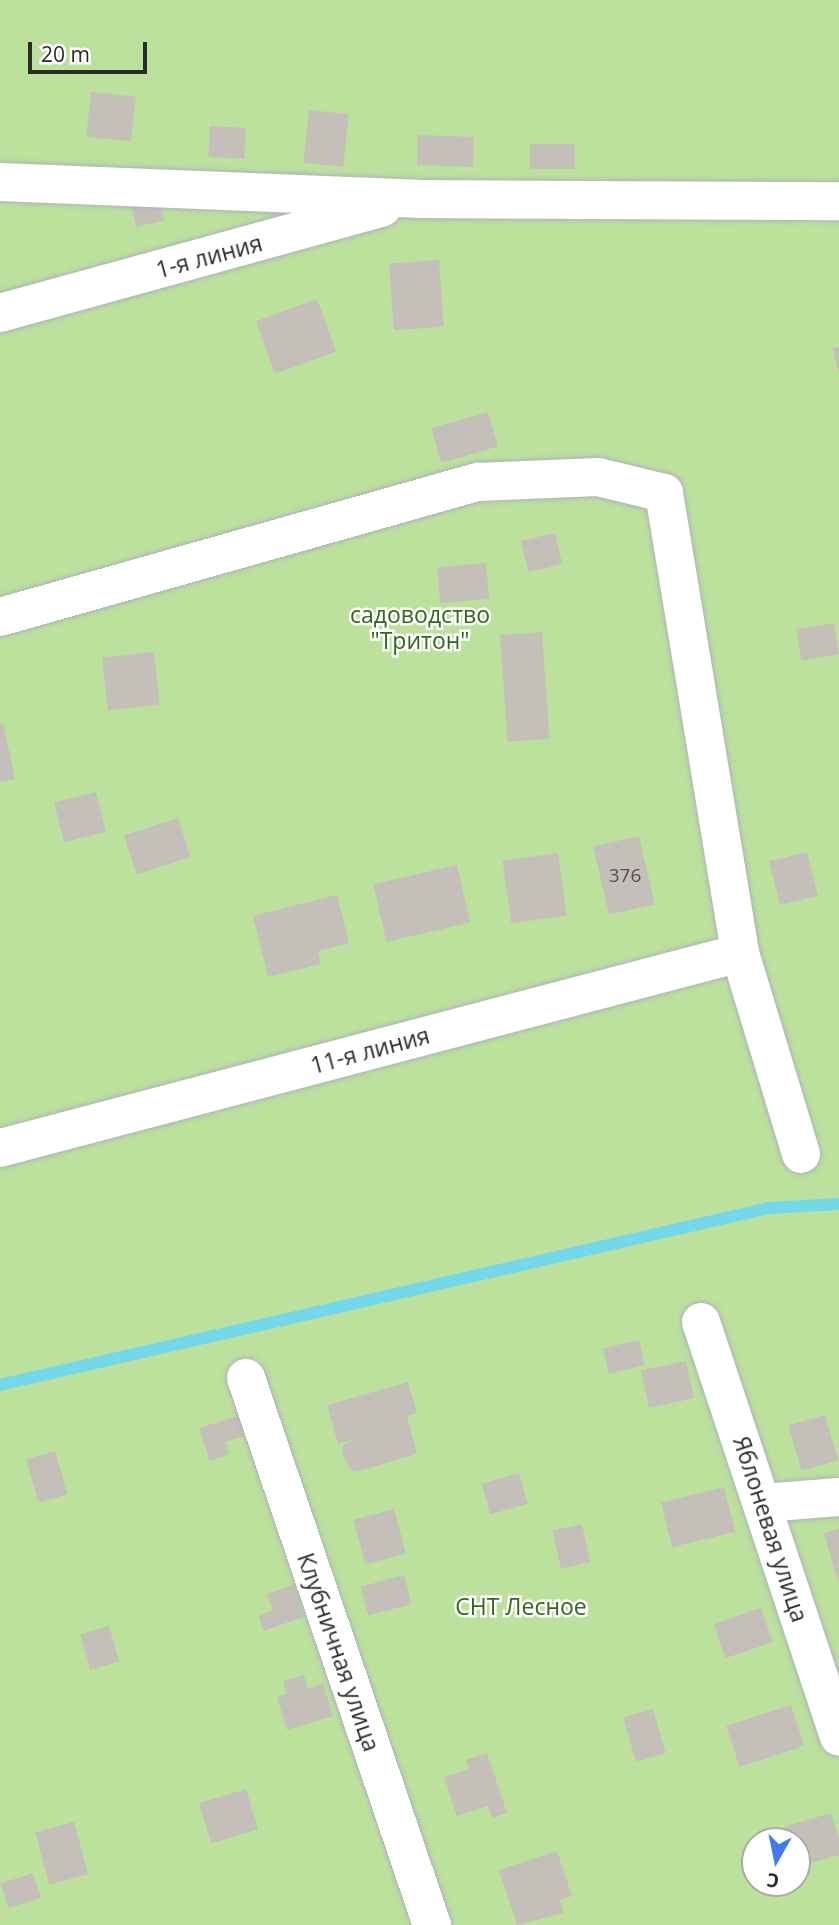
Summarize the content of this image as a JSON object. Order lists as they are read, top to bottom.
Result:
{
  "streets": {
    "street": [
      "1-я линия",
      "11-я линия",
      "Яблоневая улица",
      "Клубничная улица"
    ]
  },
  "parks": ["садоводство \"Тритон\"", "СНТ Лесное"],
  "house_numbers": ["376"],
  "scale_bar": "20 m",
  "north": "bottom"
}
